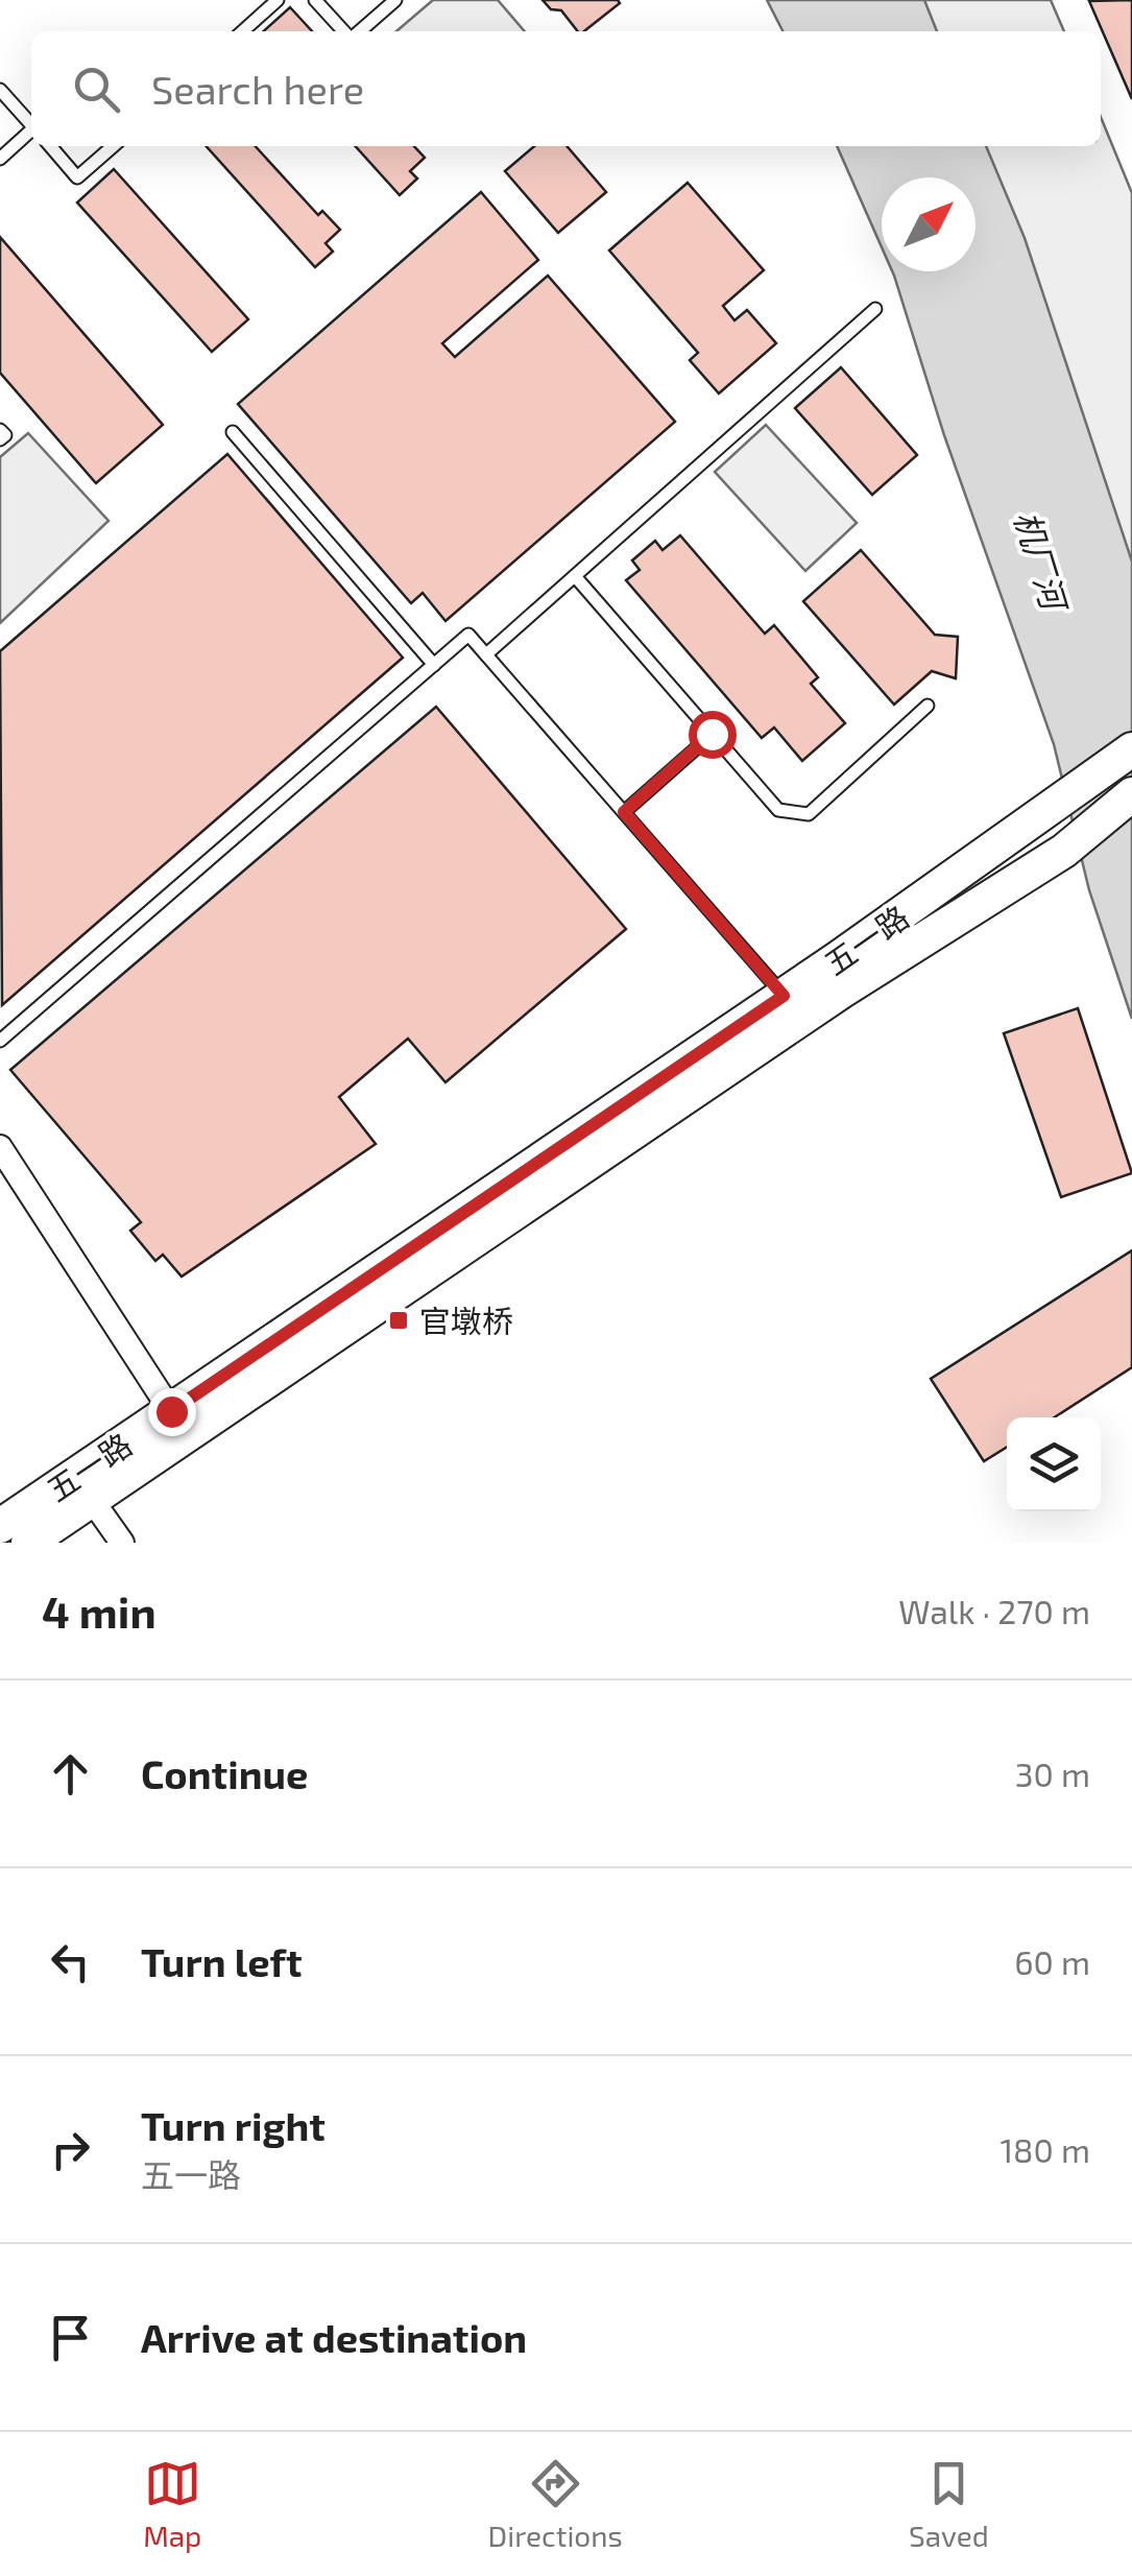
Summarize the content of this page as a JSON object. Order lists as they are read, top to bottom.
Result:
{
  "streets": {
    "main road": ["五一路"]
  },
  "water": ["机厂河"],
  "places": {
    "transit": ["官墩桥"]
  },
  "north": "top right",
  "page": {
    "search": "Search here",
    "heading": ["4 min", "Walk · 270 m"],
    "list": [
      ["Continue", "30 m"],
      ["Turn left", "60 m"],
      ["Turn right", "五一路", "180 m"],
      "Arrive at destination"
    ],
    "nav": ["Map", "Directions", "Saved"]
  }
}
